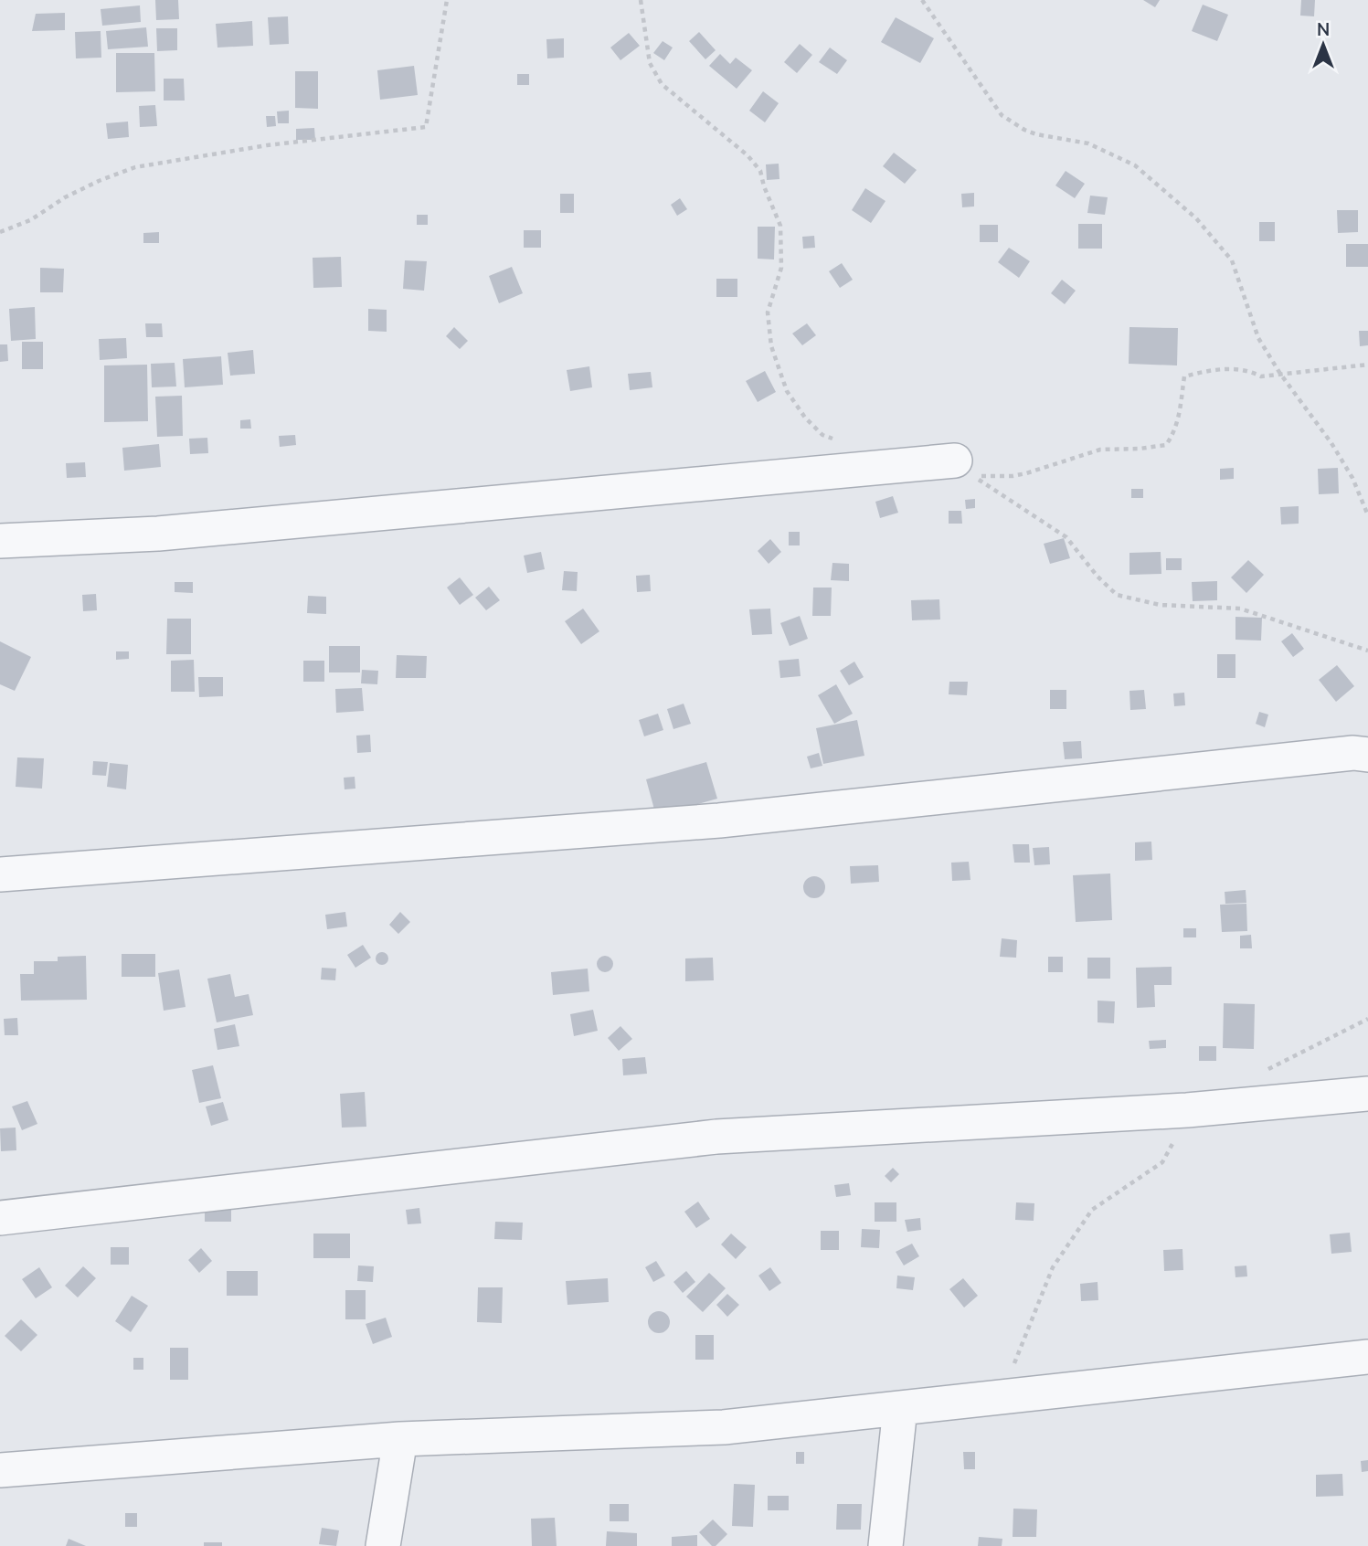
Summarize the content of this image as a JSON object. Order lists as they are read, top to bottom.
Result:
{
  "north": "top"
}
